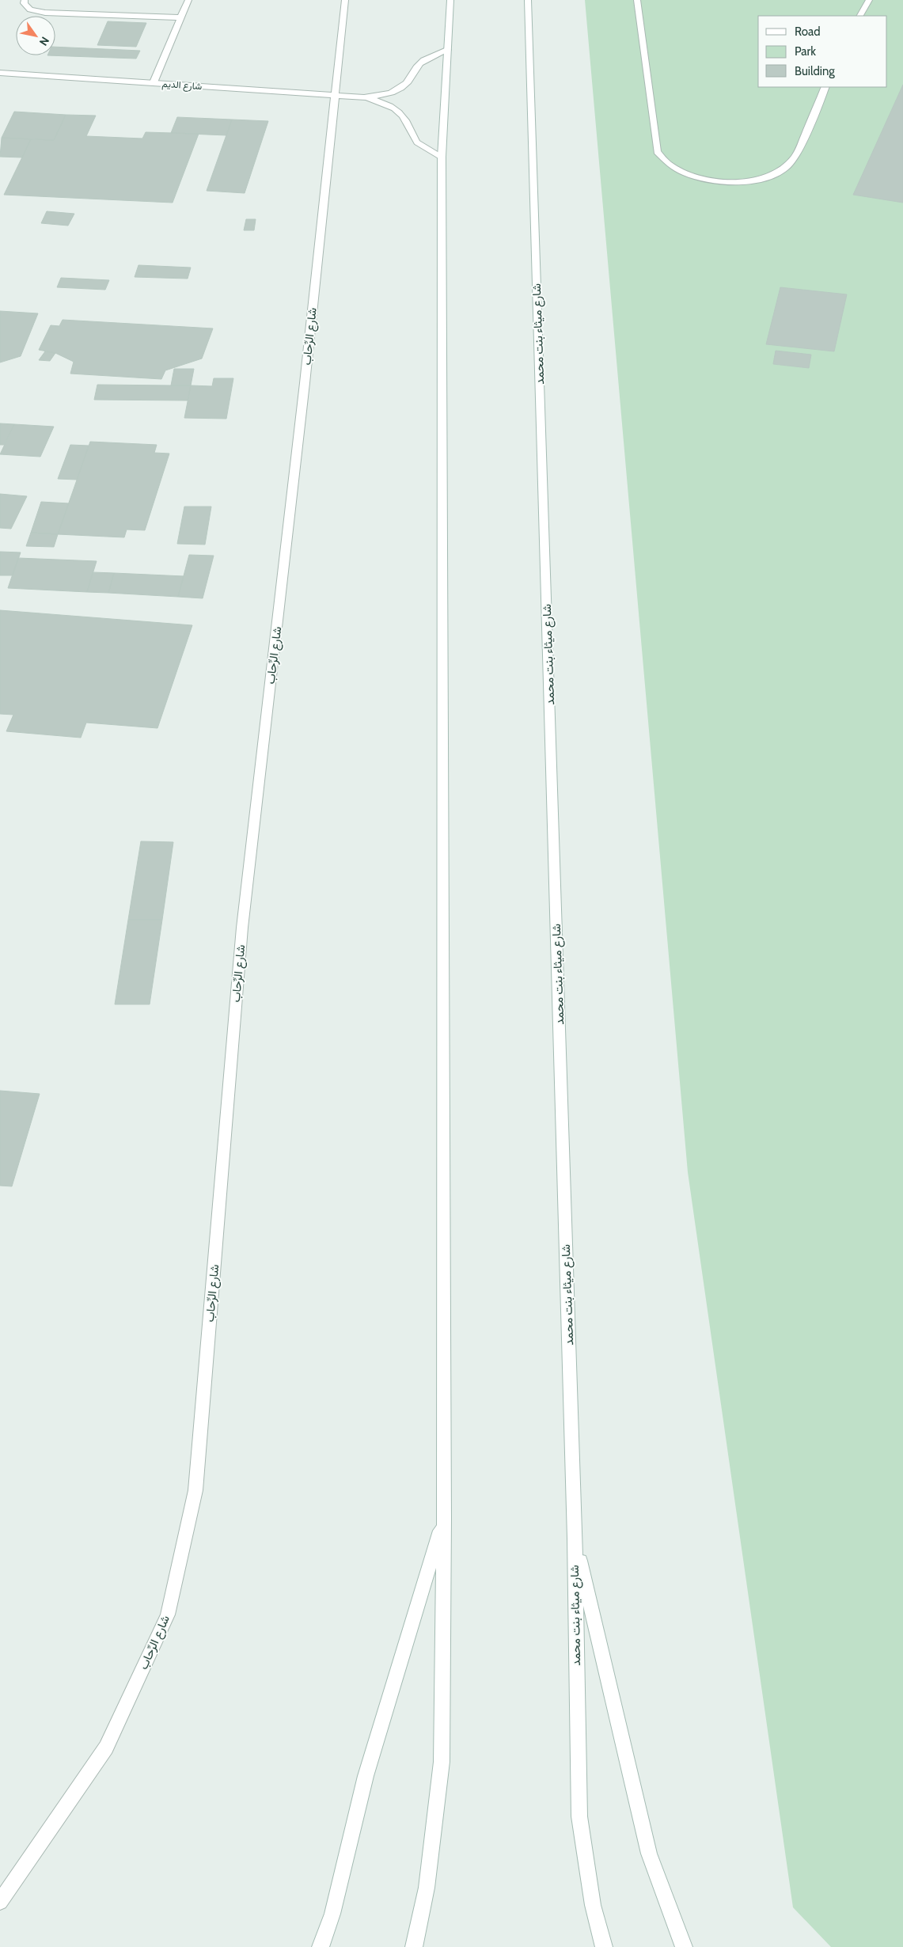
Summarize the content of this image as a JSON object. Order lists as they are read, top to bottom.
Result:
{
  "streets": {
    "main road": ["شارع الديم", "شارع ميثاء بنت محمد", "شارع الرِّحاب"]
  },
  "crossings": [
    ["شارع الديم", "شارع الرِّحاب"]
  ],
  "legend": ["Road", "Park", "Building"],
  "north": "bottom right"
}
